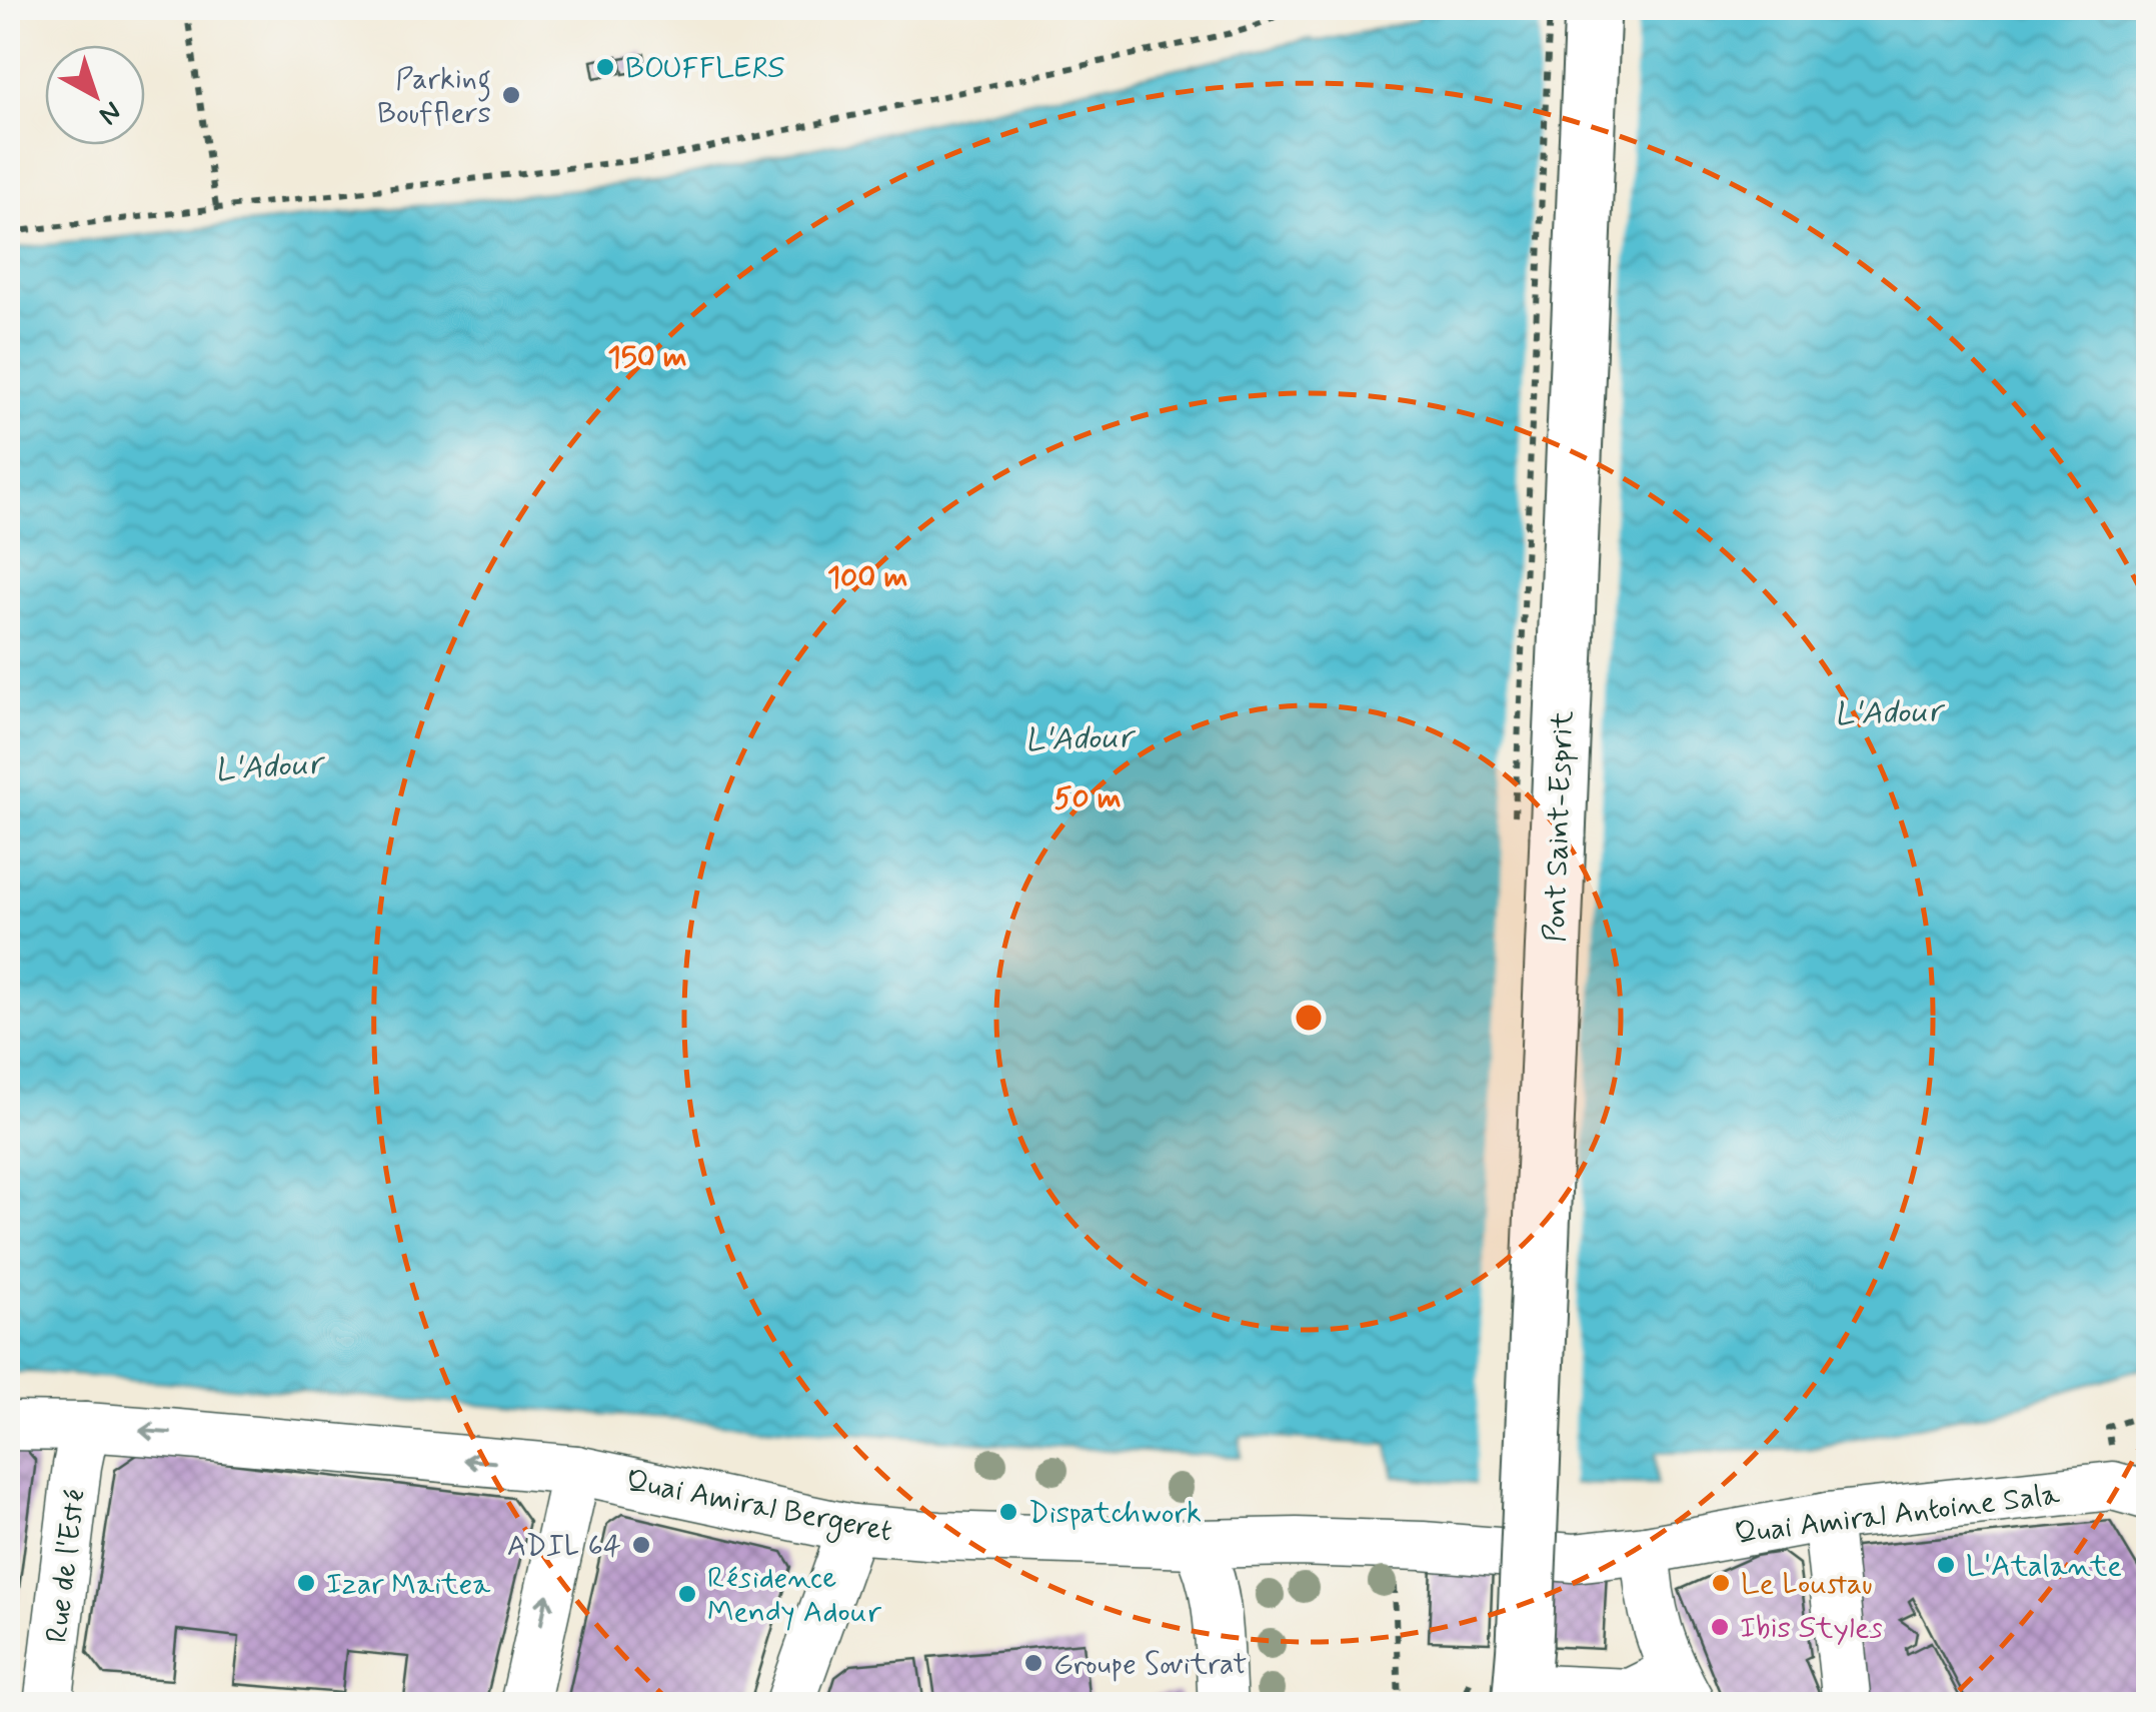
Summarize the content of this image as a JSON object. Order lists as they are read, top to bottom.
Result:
{
  "streets": {
    "main road": ["Pont Saint-Esprit"],
    "street": ["Quai Amiral Bergeret", "Quai Amiral Antoine Sala", "Rue de l'Esté"]
  },
  "crossings": [
    ["Quai Amiral Bergeret", "Quai Amiral Antoine Sala"],
    ["Quai Amiral Bergeret", "Rue de l'Esté"]
  ],
  "water": ["L'Adour"],
  "places": [
    "BOUFFLERS",
    "Parking Boufflers",
    "Dispatchwork",
    "ADIL 64",
    "L'Atalante",
    "Izar Maitea",
    "Le Loustau",
    "Résidence Mendy Adour",
    "Ibis Styles",
    "Groupe Sovitrat"
  ],
  "north": "bottom right",
  "rings": ["150 m", "100 m", "50 m"]
}
